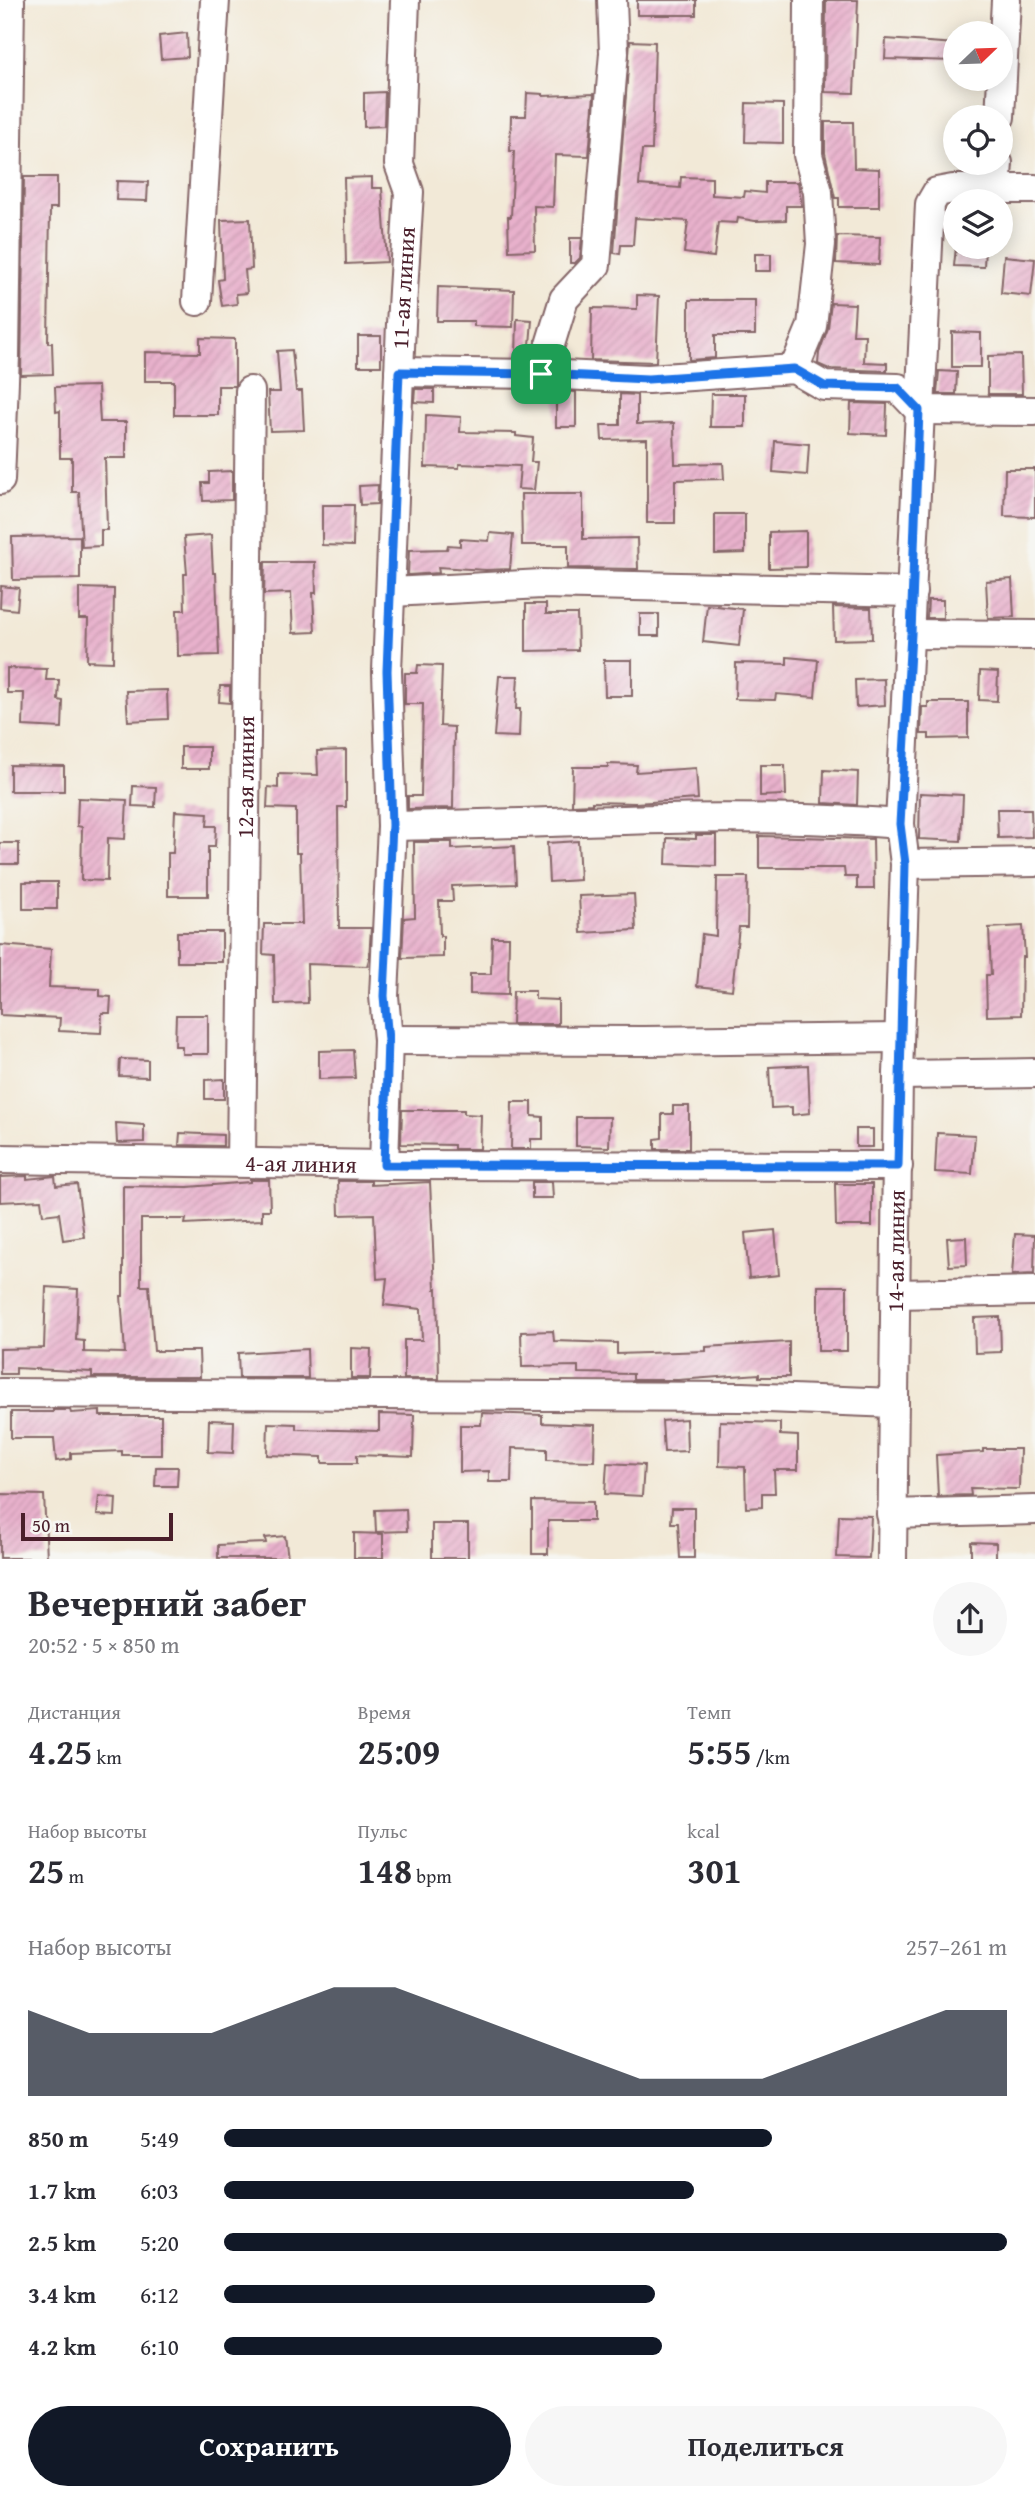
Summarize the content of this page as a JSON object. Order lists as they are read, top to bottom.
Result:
{
  "streets": {
    "street": [
      "11-ая линия",
      "12-ая линия",
      "4-ая линия",
      "14-ая линия"
    ]
  },
  "crossings": [
    ["11-ая линия", "4-ая линия"],
    ["12-ая линия", "4-ая линия"],
    ["4-ая линия", "14-ая линия"]
  ],
  "scale_bar": "50 m",
  "north": "top right",
  "page": {
    "scale": "50 m",
    "heading": ["Вечерний забег", "20:52 · 5 × 850 m"],
    "stats": [
      ["Дистанция", "4.25 km"],
      ["Время", "25:09"],
      ["Темп", "5:55 /km"],
      ["Набор высоты", "25 m"],
      ["Пульс", "148 bpm"],
      ["kcal", "301"]
    ],
    "chart": ["Набор высоты", "257–261 m"],
    "list": [
      {
        "name": "850 m",
        "note": "5:49"
      },
      {
        "name": "1.7 km",
        "note": "6:03"
      },
      {
        "name": "2.5 km",
        "note": "5:20"
      },
      {
        "name": "3.4 km",
        "note": "6:12"
      },
      {
        "name": "4.2 km",
        "note": "6:10"
      }
    ],
    "buttons": ["Сохранить", "Поделиться"]
  }
}
